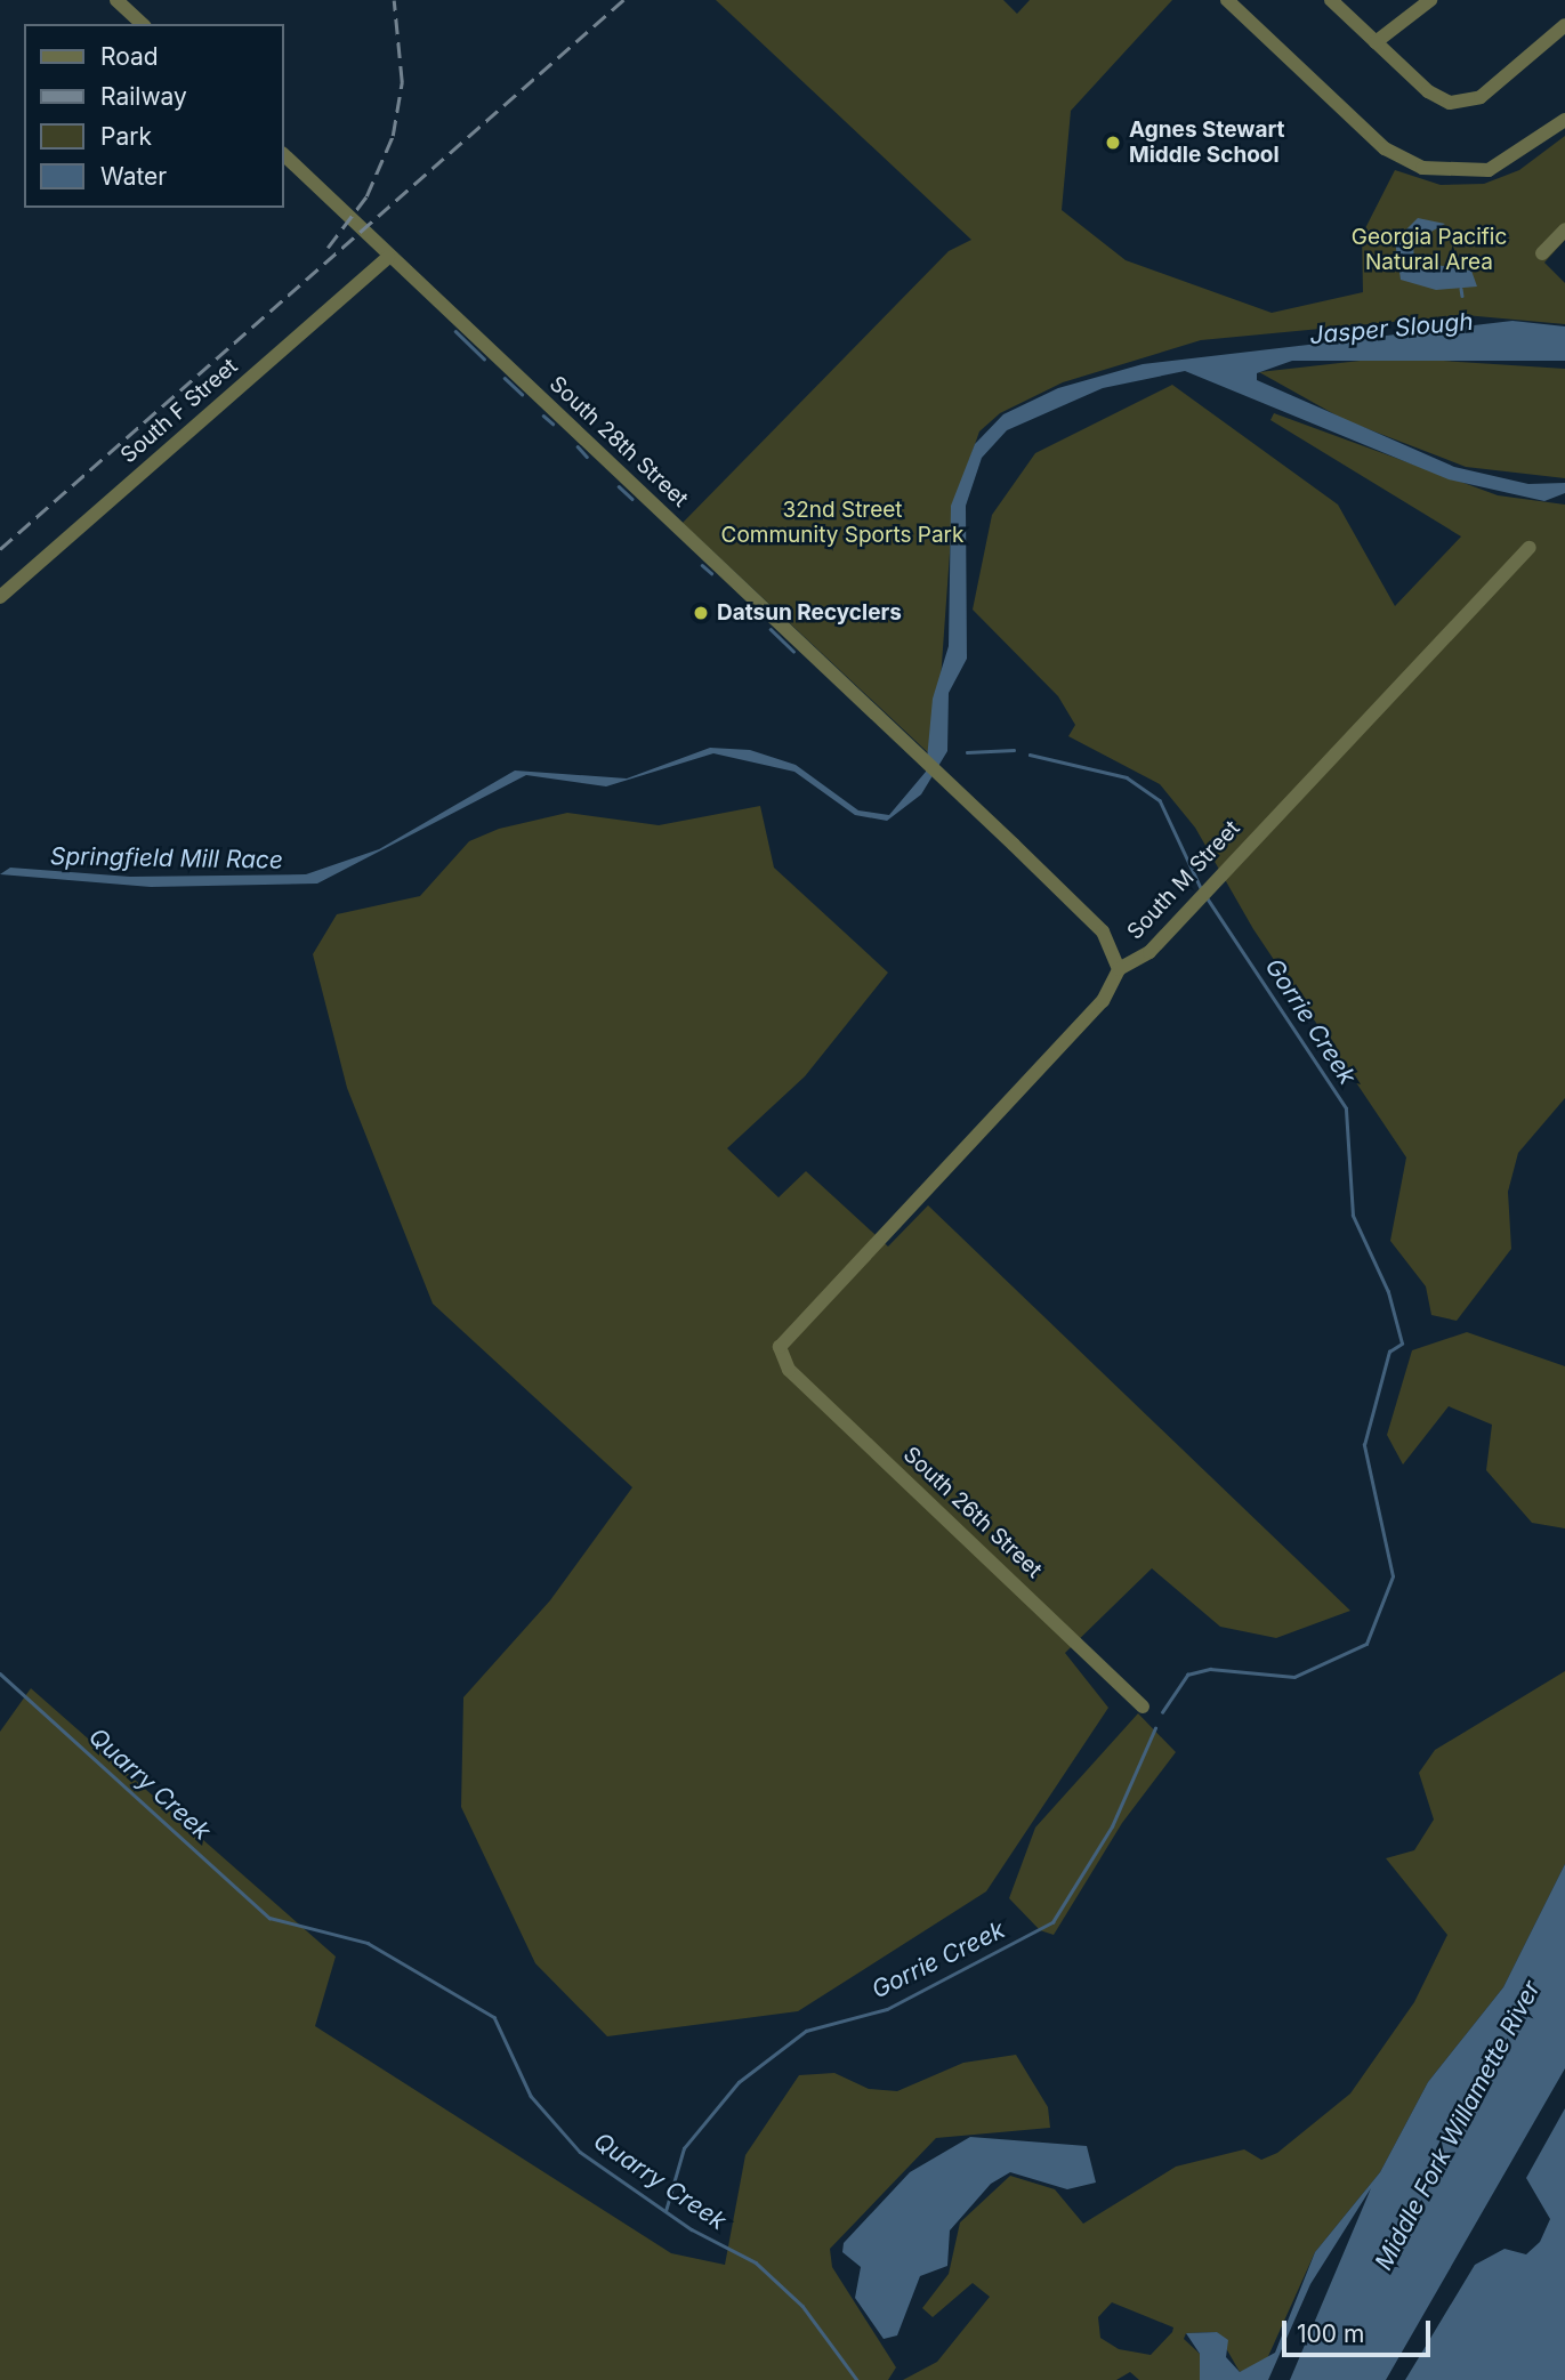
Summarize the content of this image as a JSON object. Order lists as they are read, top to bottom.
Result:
{
  "streets": {
    "street": [
      "South F Street",
      "South 28th Street",
      "South M Street",
      "South 26th Street"
    ]
  },
  "crossings": [
    ["South F Street", "South 28th Street"],
    ["South 28th Street", "South M Street"],
    ["South 28th Street", "South 26th Street"],
    ["South M Street", "South 26th Street"]
  ],
  "water": [
    "Jasper Slough",
    "Springfield Mill Race",
    "Gorrie Creek",
    "Quarry Creek",
    "Middle Fork Willamette River"
  ],
  "parks": ["Georgia Pacific Natural Area", "32nd Street Community Sports Park"],
  "places": ["Agnes Stewart Middle School", "Datsun Recyclers"],
  "legend": [
    "Road",
    "Railway",
    "Park",
    "Water"
  ],
  "scale_bar": "100 m"
}
